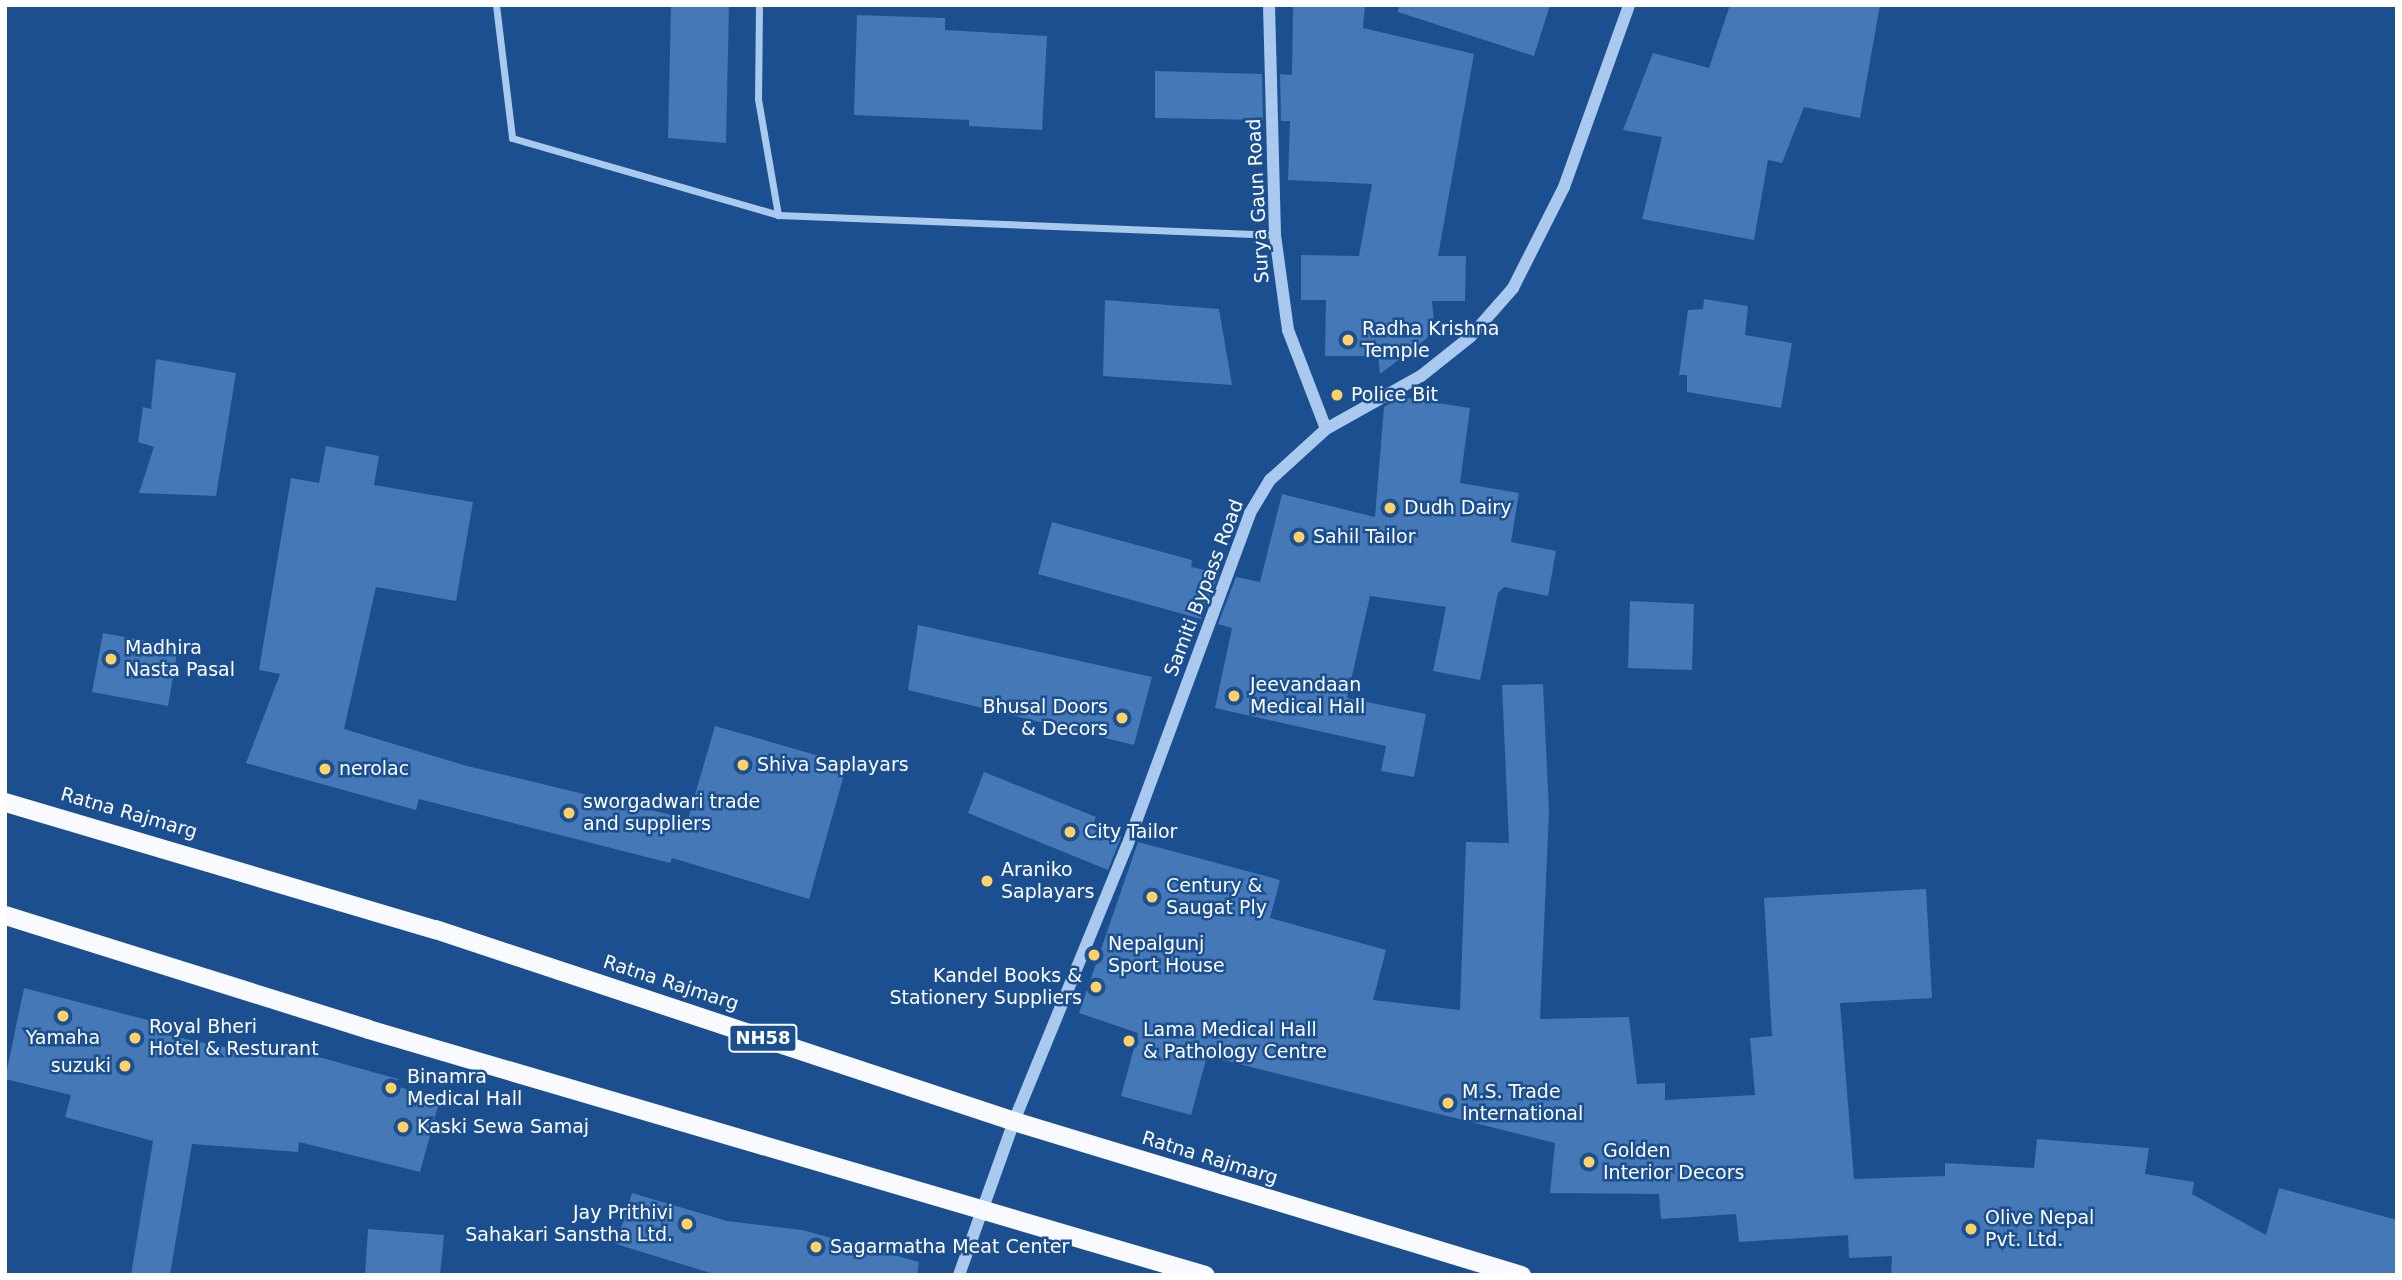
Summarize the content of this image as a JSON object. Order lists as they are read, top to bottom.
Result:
{
  "streets": {
    "highway": ["Ratna Rajmarg", "NH58"],
    "street": ["Surya Gaun Road", "Samiti Bypass Road"]
  },
  "crossings": [
    ["Surya Gaun Road", "Samiti Bypass Road"],
    ["Samiti Bypass Road", "Ratna Rajmarg"]
  ],
  "places": [
    "Radha Krishna Temple",
    "Police Bit",
    "Dudh Dairy",
    "Sahil Tailor",
    "Madhira Nasta Pasal",
    "Jeevandaan Medical Hall",
    "Bhusal Doors & Decors",
    "Shiva Saplayars",
    "nerolac",
    "sworgadwari trade and suppliers",
    "City Tailor",
    "Araniko Saplayars",
    "Century & Saugat Ply",
    "Nepalgunj Sport House",
    "Kandel Books & Stationery Suppliers",
    "Yamaha",
    "Royal Bheri Hotel & Resturant",
    "Lama Medical Hall & Pathology Centre",
    "suzuki",
    "Binamra Medical Hall",
    "M.S. Trade International",
    "Kaski Sewa Samaj",
    "Golden Interior Decors",
    "Jay Prithivi Sahakari Sanstha Ltd.",
    "Olive Nepal Pvt. Ltd.",
    "Sagarmatha Meat Center"
  ]
}
